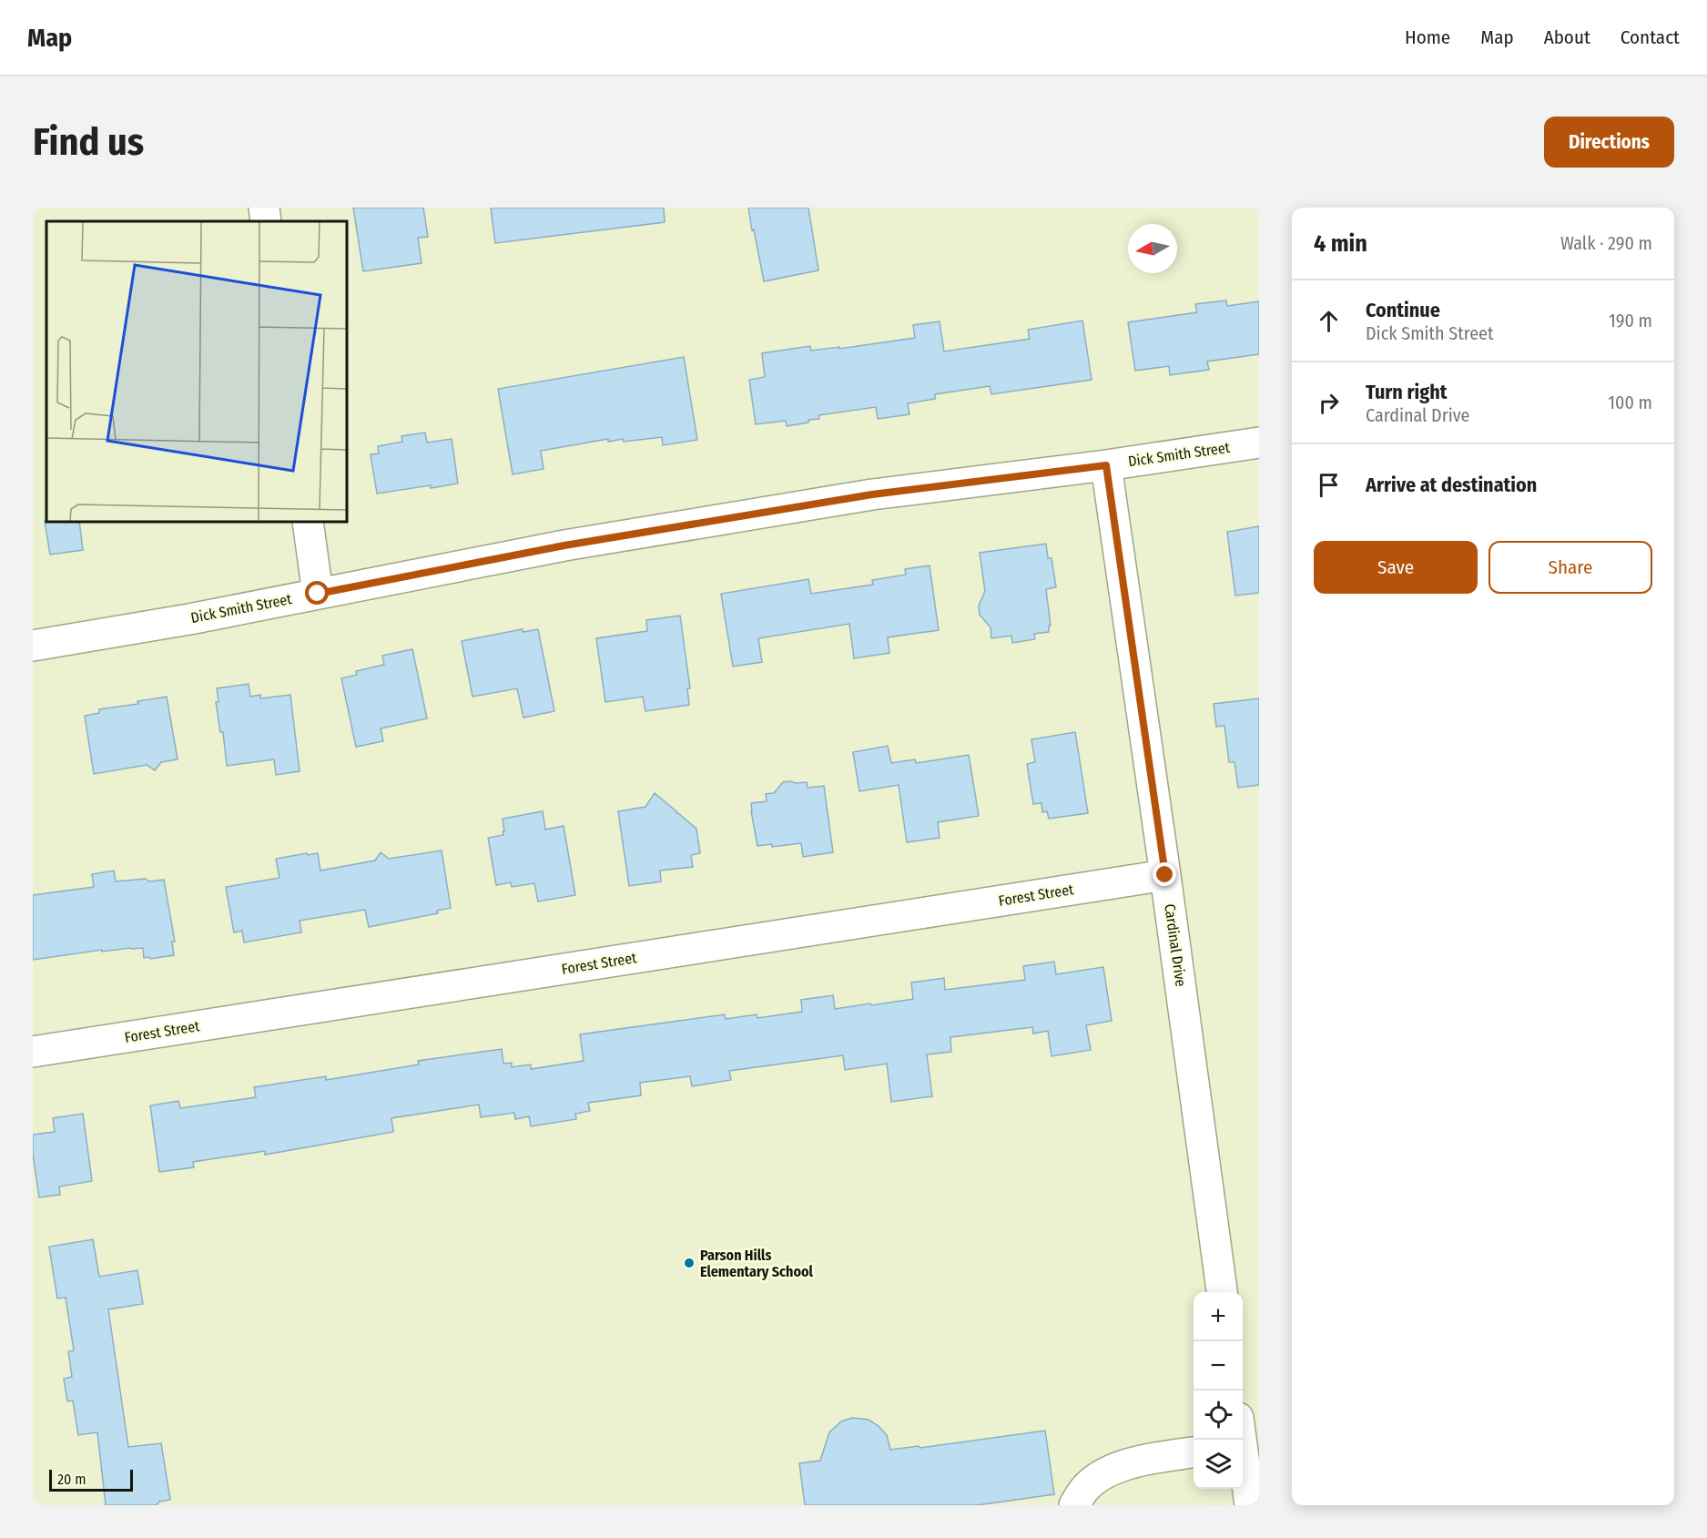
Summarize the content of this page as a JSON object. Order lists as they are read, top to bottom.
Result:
{
  "streets": {
    "street": ["Dick Smith Street", "Forest Street", "Cardinal Drive"]
  },
  "crossings": [
    ["Dick Smith Street", "Cardinal Drive"],
    ["Forest Street", "Cardinal Drive"]
  ],
  "places": ["Parson Hills Elementary School"],
  "scale_bar": "20 m",
  "north": "left",
  "page": {
    "header": "Map",
    "nav": [
      "Home",
      "Map",
      "About",
      "Contact"
    ],
    "buttons": [
      "Directions",
      ["Save", "Share"]
    ],
    "title": "Find us",
    "heading": ["4 min", "Walk · 290 m"],
    "list": [
      ["Continue", "Dick Smith Street", "190 m"],
      ["Turn right", "Cardinal Drive", "100 m"],
      "Arrive at destination"
    ],
    "map_buttons": ["+", "−"],
    "scale": "20 m"
  }
}
